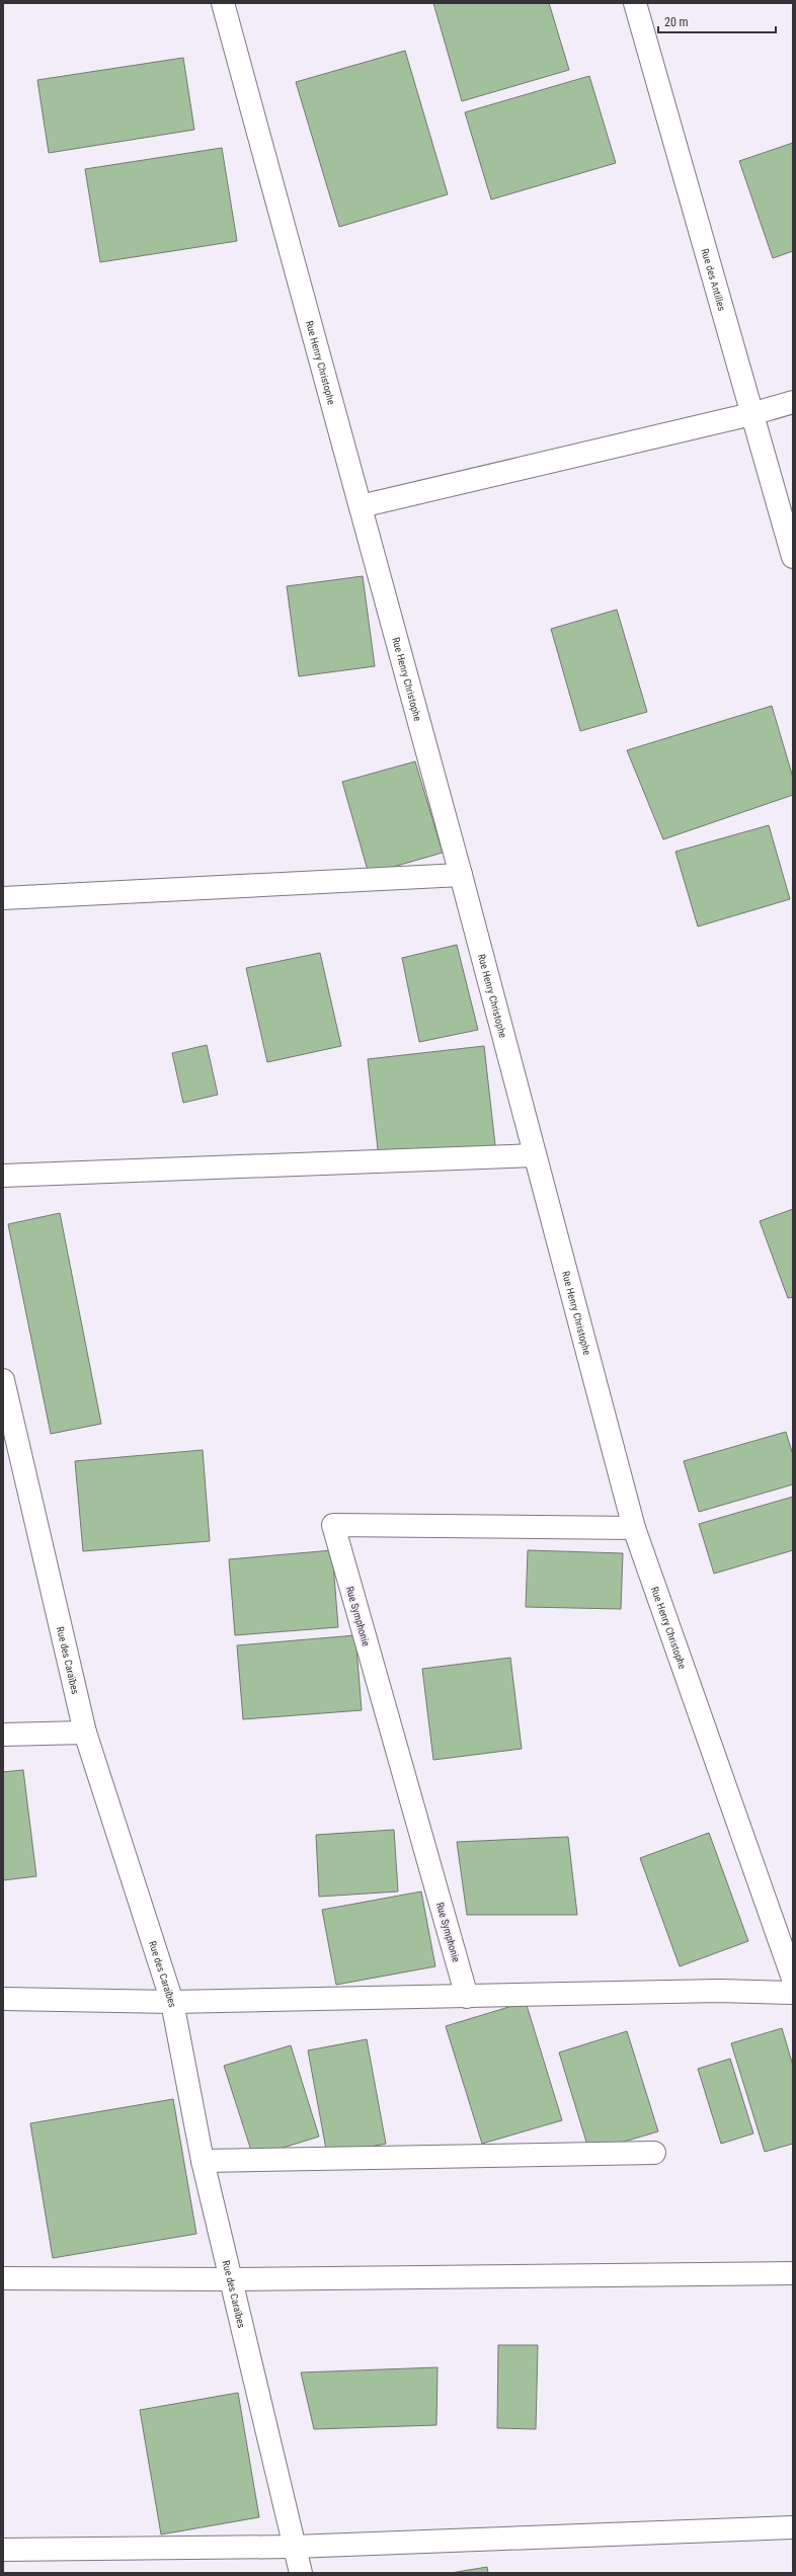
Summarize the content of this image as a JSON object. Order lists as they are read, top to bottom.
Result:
{
  "streets": {
    "street": [
      "Rue des Antilles",
      "Rue Henry Christophe",
      "Rue Symphonie",
      "Rue des Caraïbes"
    ]
  },
  "crossings": [
    ["Rue Henry Christophe", "Rue Symphonie"]
  ],
  "scale_bar": "20 m"
}
